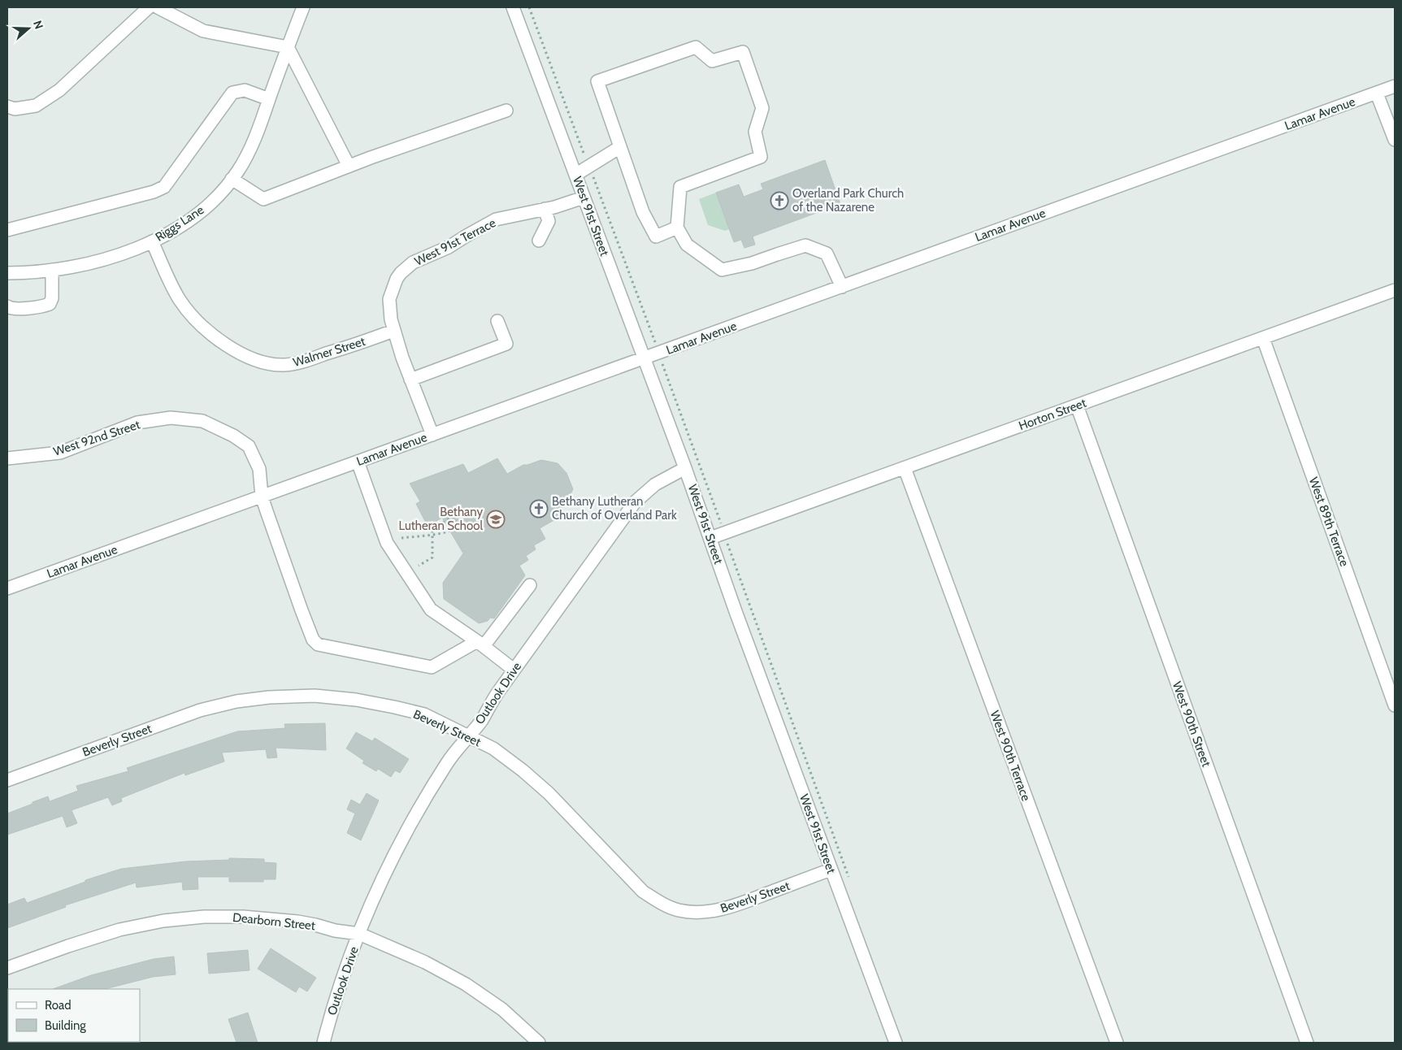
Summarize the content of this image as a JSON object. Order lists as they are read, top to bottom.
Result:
{
  "streets": {
    "street": [
      "Lamar Avenue",
      "West 91st Street",
      "Riggs Lane",
      "West 91st Terrace",
      "Walmer Street",
      "Horton Street",
      "West 92nd Street",
      "West 89th Terrace",
      "Outlook Drive",
      "West 90th Street",
      "Beverly Street",
      "West 90th Terrace",
      "Dearborn Street"
    ]
  },
  "crossings": [
    ["Lamar Avenue", "West 91st Street"],
    ["Lamar Avenue", "West 91st Terrace"],
    ["Lamar Avenue", "West 92nd Street"],
    ["West 91st Street", "West 91st Terrace"],
    ["West 91st Street", "Horton Street"],
    ["West 91st Street", "Outlook Drive"],
    ["West 91st Street", "Beverly Street"],
    ["Riggs Lane", "Walmer Street"],
    ["West 91st Terrace", "Walmer Street"],
    ["Horton Street", "West 89th Terrace"],
    ["Horton Street", "West 90th Street"],
    ["Horton Street", "West 90th Terrace"],
    ["Outlook Drive", "Beverly Street"],
    ["Outlook Drive", "Dearborn Street"]
  ],
  "places": {
    "church": ["Overland Park Church of the Nazarene", "Bethany Lutheran Church of Overland Park"],
    "school or university": ["Bethany Lutheran School"]
  },
  "legend": ["Road", "Building"],
  "north": "right"
}
